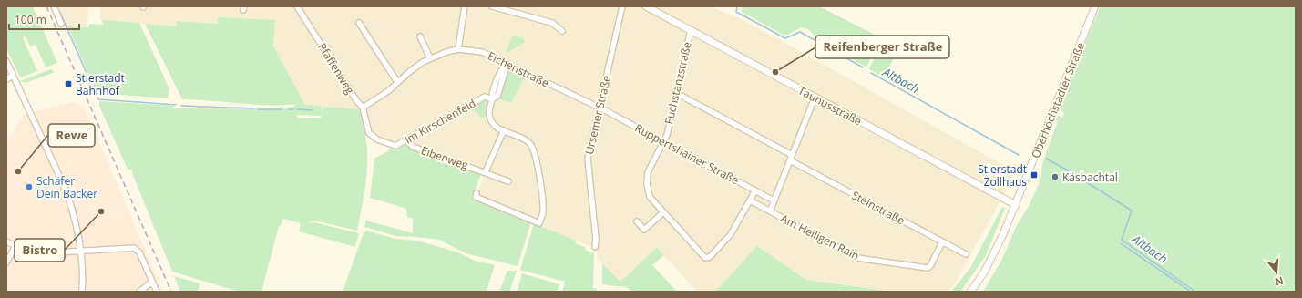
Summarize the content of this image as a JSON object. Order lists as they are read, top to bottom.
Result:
{
  "streets": {
    "street": [
      "Pfaffenweg",
      "Eichenstraße",
      "Fuchstanzstraße",
      "Oberhöchstadter Straße",
      "Taunusstraße",
      "Ursemer Straße",
      "Im Kirschenfeld",
      "Ruppertshainer Straße",
      "Eibenweg",
      "Steinstraße",
      "Am Heiligen Rain"
    ]
  },
  "crossings": [
    ["Pfaffenweg", "Eichenstraße"],
    ["Pfaffenweg", "Im Kirschenfeld"],
    ["Eichenstraße", "Ursemer Straße"],
    ["Eichenstraße", "Ruppertshainer Straße"],
    ["Fuchstanzstraße", "Taunusstraße"],
    ["Fuchstanzstraße", "Ruppertshainer Straße"],
    ["Oberhöchstadter Straße", "Taunusstraße"],
    ["Ursemer Straße", "Ruppertshainer Straße"],
    ["Im Kirschenfeld", "Eibenweg"],
    ["Steinstraße", "Am Heiligen Rain"]
  ],
  "water": ["Altbach"],
  "places": {
    "other": [
      "Reifenberger Straße",
      "Rewe",
      "Käsbachtal",
      "Schäfer Dein Bäcker",
      "Bistro"
    ],
    "transit": ["Stierstadt Bahnhof", "Stierstadt Zollhaus"]
  },
  "scale_bar": "100 m",
  "north": "bottom"
}
